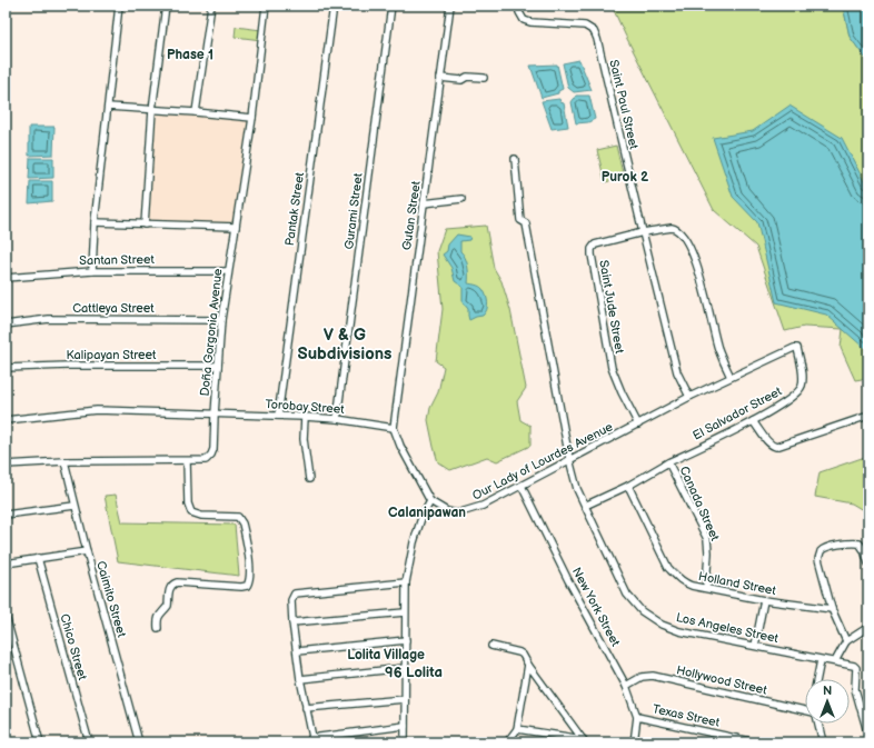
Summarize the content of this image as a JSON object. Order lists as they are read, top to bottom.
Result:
{
  "streets": {
    "street": [
      "Saint Paul Street",
      "Pantak Street",
      "Gurami Street",
      "Gutan Street",
      "Santan Street",
      "Saint Jude Street",
      "Cattleya Street",
      "Doña Gorgonia Avenue",
      "Kalipayan Street",
      "Torobay Street",
      "El Salvador Street",
      "Our Lady of Lourdes Avenue",
      "Canada Street",
      "Holland Street",
      "Caimito Street",
      "New York Street",
      "Los Angeles Street",
      "Chico Street",
      "Hollywood Street",
      "Texas Street"
    ]
  },
  "crossings": [
    ["Saint Paul Street", "Saint Jude Street"],
    ["Saint Paul Street", "Our Lady of Lourdes Avenue"],
    ["Pantak Street", "Torobay Street"],
    ["Gurami Street", "Torobay Street"],
    ["Gutan Street", "Torobay Street"],
    ["Santan Street", "Doña Gorgonia Avenue"],
    ["Saint Jude Street", "Our Lady of Lourdes Avenue"],
    ["Cattleya Street", "Doña Gorgonia Avenue"],
    ["Doña Gorgonia Avenue", "Kalipayan Street"],
    ["Doña Gorgonia Avenue", "Torobay Street"],
    ["Doña Gorgonia Avenue", "Caimito Street"],
    ["El Salvador Street", "Our Lady of Lourdes Avenue"],
    ["El Salvador Street", "Canada Street"],
    ["Our Lady of Lourdes Avenue", "New York Street"],
    ["Our Lady of Lourdes Avenue", "Los Angeles Street"],
    ["Canada Street", "Holland Street"],
    ["Canada Street", "Los Angeles Street"],
    ["New York Street", "Hollywood Street"],
    ["New York Street", "Texas Street"]
  ],
  "districts": [
    "Phase 1",
    "Purok 2",
    "V & G Subdivisions",
    "Calanipawan",
    "Lolita Village",
    "96 Lolita"
  ],
  "north": "top"
}
